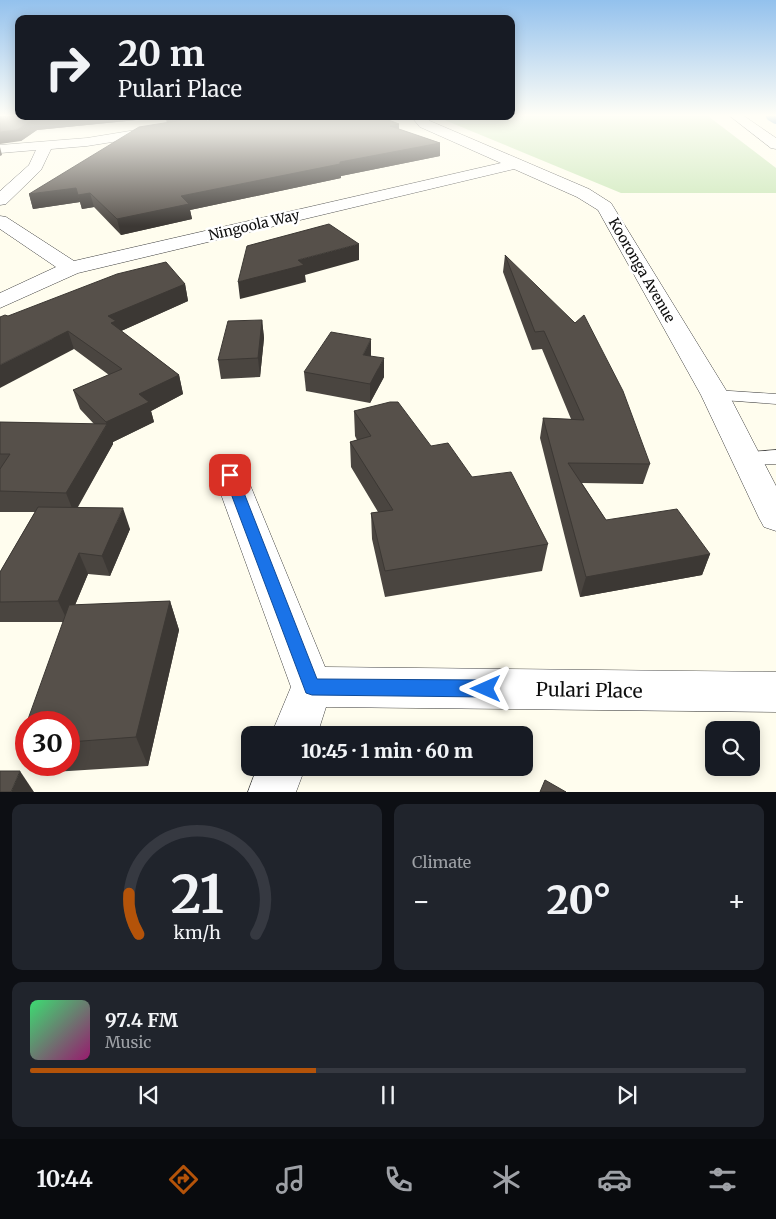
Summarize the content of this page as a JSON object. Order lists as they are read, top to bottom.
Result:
{
  "streets": {
    "street": ["Ningoola Way", "Kooronga Avenue", "Pulari Place"]
  },
  "crossings": [
    ["Ningoola Way", "Kooronga Avenue"]
  ],
  "page": {
    "turn": ["20 m", "Pulari Place"],
    "limit": "30",
    "trip": "10:45 · 1 min · 60 m",
    "tile": "Climate",
    "heat": ["−", "20°", "+"],
    "song": ["97.4 FM", "Music"],
    "tabs": "10:44",
    "gauge": ["21", "km/h"]
  }
}
